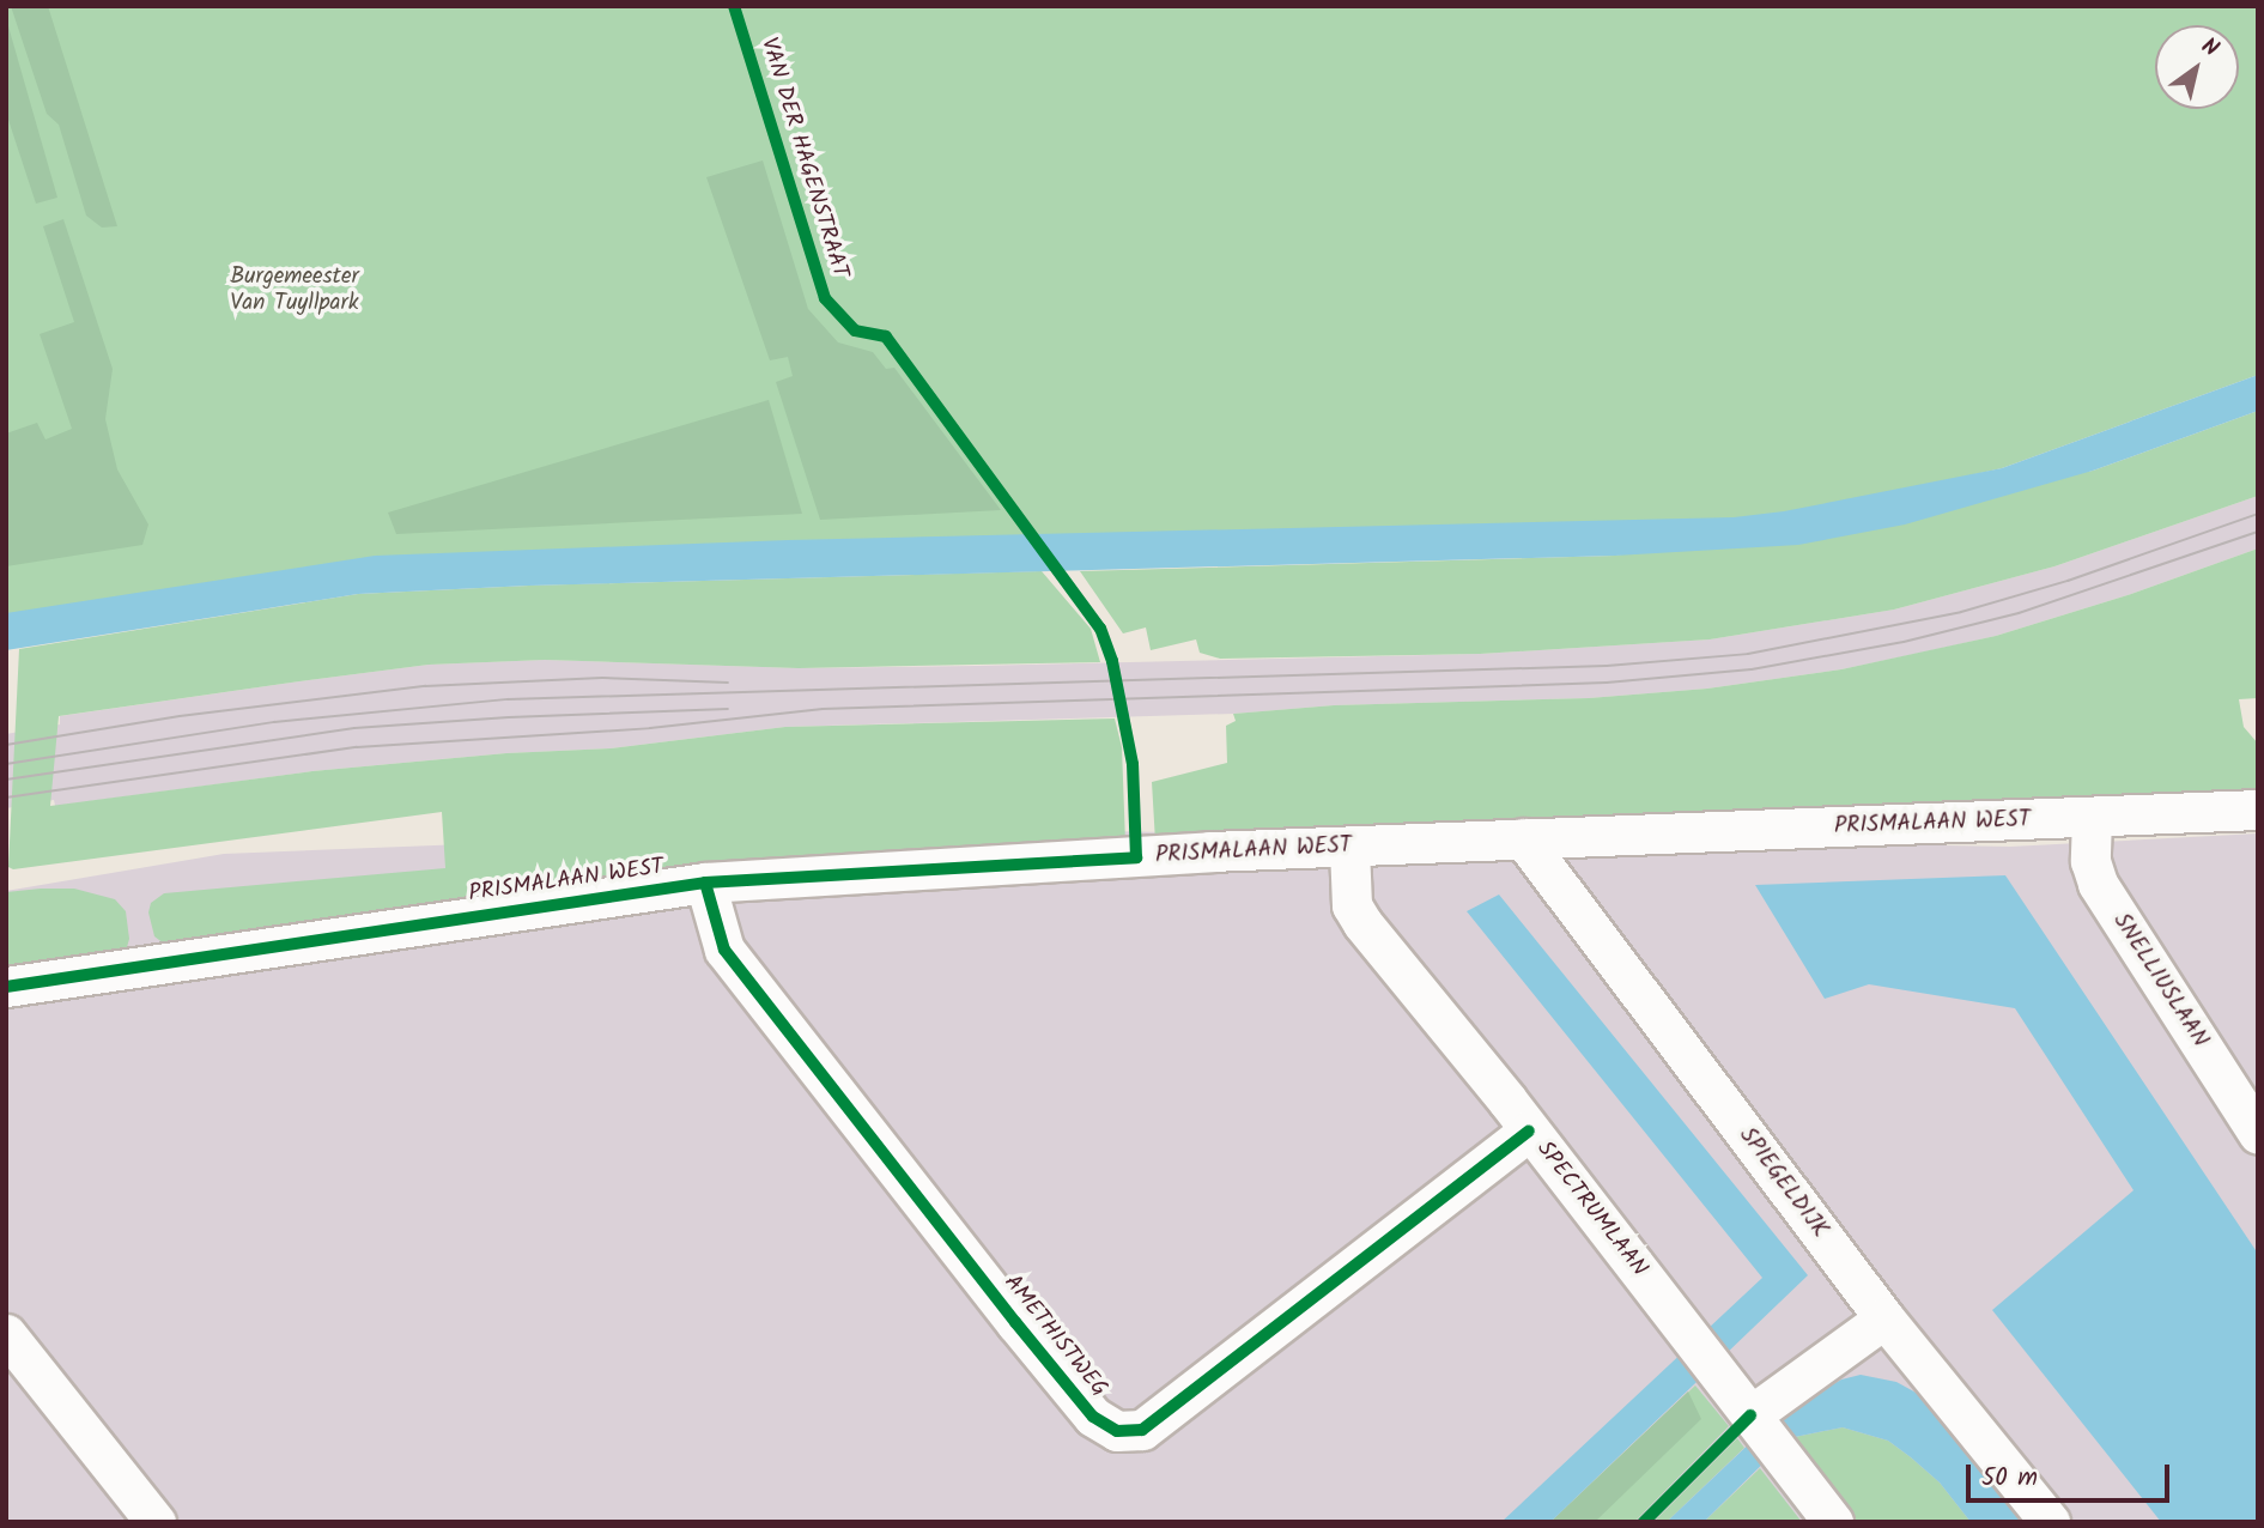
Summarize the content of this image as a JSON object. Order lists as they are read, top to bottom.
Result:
{
  "streets": {
    "street": [
      "PRISMALAAN WEST",
      "SNELLIUSLAAN",
      "SPIEGELDIJK",
      "SPECTRUMLAAN",
      "AMETHISTWEG"
    ],
    "cycle path": ["VAN DER HAGENSTRAAT"]
  },
  "crossings": [
    ["PRISMALAAN WEST", "SNELLIUSLAAN"],
    ["PRISMALAAN WEST", "SPIEGELDIJK"],
    ["PRISMALAAN WEST", "SPECTRUMLAAN"],
    ["PRISMALAAN WEST", "AMETHISTWEG"],
    ["SPECTRUMLAAN", "AMETHISTWEG"]
  ],
  "parks": ["Burgemeester Van Tuyllpark"],
  "scale_bar": "50 m",
  "north": "top right"
}
